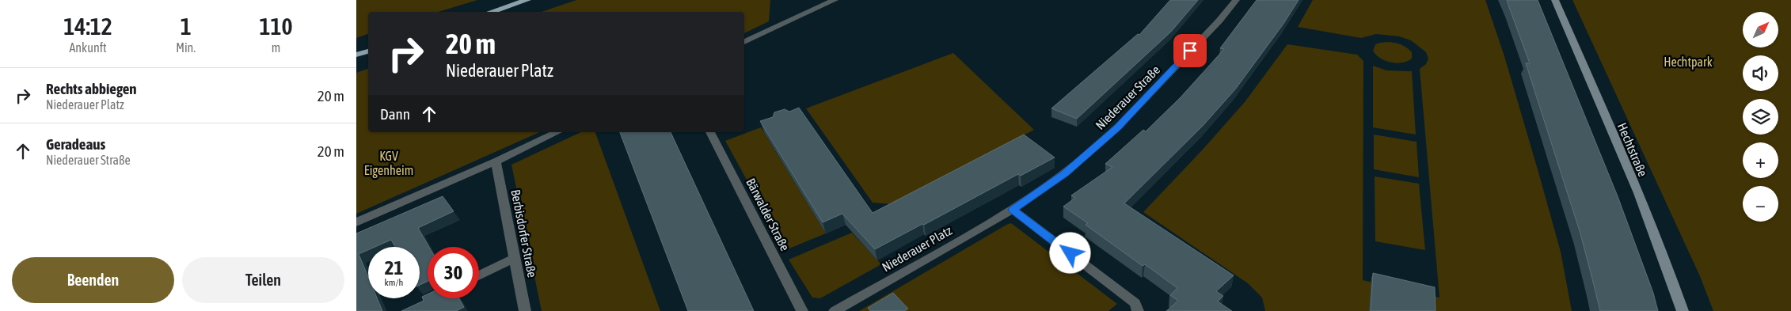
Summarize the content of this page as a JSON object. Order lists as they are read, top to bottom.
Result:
{
  "streets": {
    "street": [
      "Niederauer Straße",
      "Hechtstraße",
      "Bärwalder Straße",
      "Berbisdorfer Straße",
      "Niederauer Platz"
    ]
  },
  "crossings": [
    ["Niederauer Straße", "Niederauer Platz"]
  ],
  "parks": ["Hechtpark", "KGV Eigenheim"],
  "north": "top right",
  "page": {
    "eta": [
      "14:12",
      "Ankunft",
      "1",
      "Min.",
      "110",
      "m"
    ],
    "map_buttons": ["+", "−"],
    "turn": ["20 m", "Niederauer Platz"],
    "list": [
      {
        "name": "Rechts abbiegen",
        "note": "Niederauer Platz",
        "value": "20 m"
      },
      {
        "name": "Geradeaus",
        "note": "Niederauer Straße",
        "value": "20 m"
      }
    ],
    "then": "Dann",
    "speed": "21 km/h",
    "limit": "30",
    "buttons": ["Beenden", "Teilen"]
  }
}
